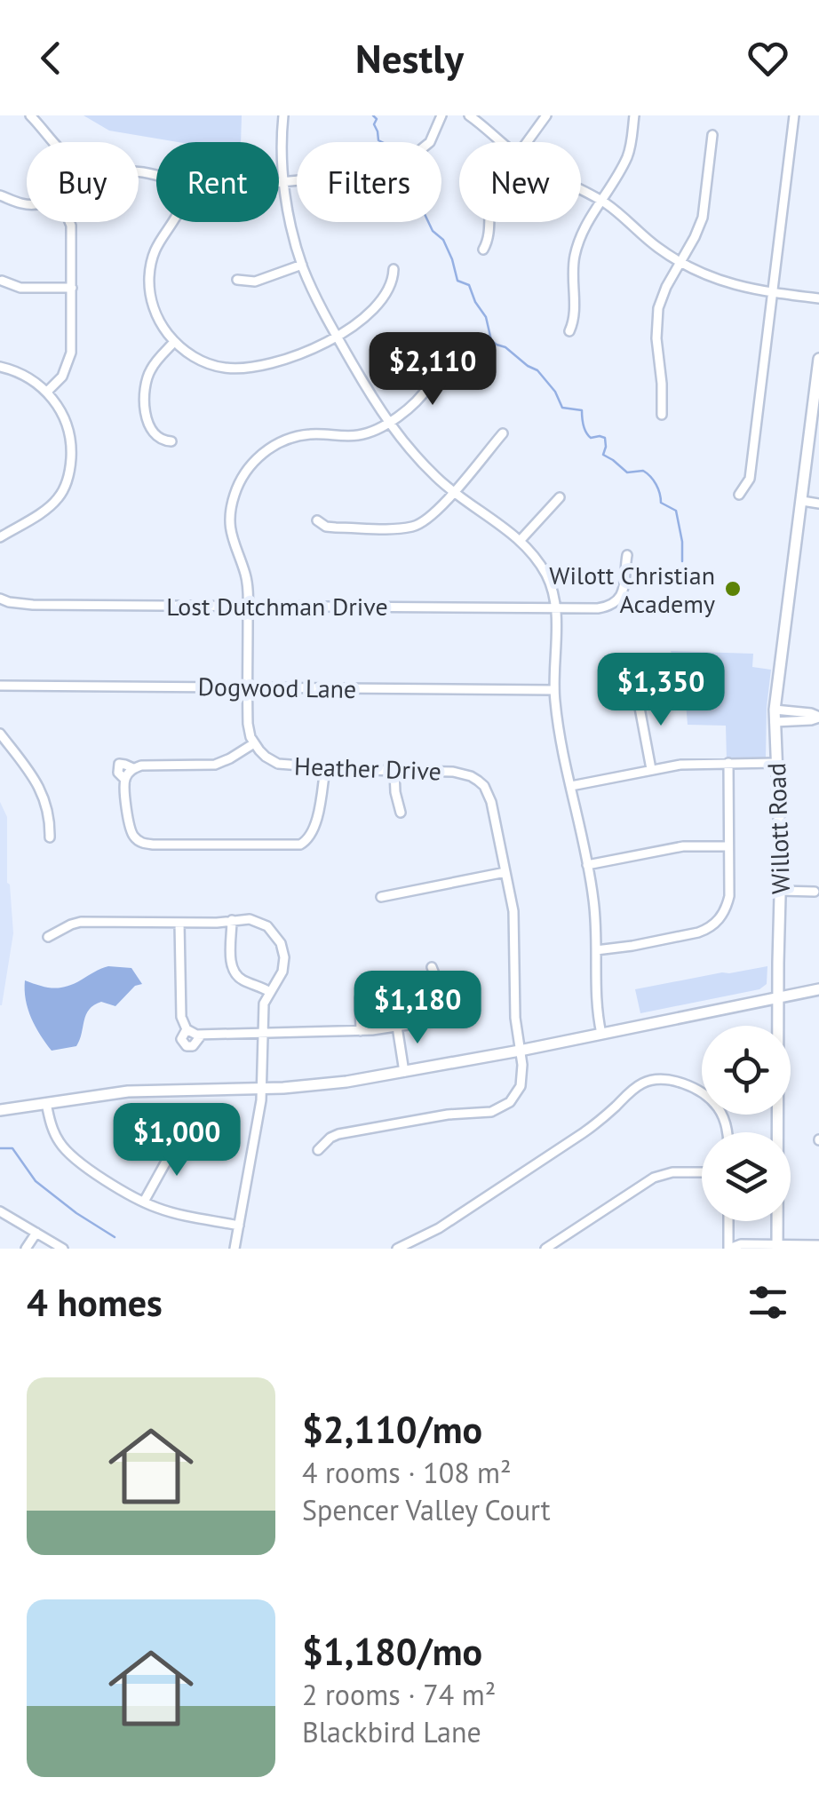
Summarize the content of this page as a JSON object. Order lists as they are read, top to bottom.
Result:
{
  "streets": {
    "main road": ["Willott Road"],
    "street": ["Lost Dutchman Drive", "Dogwood Lane", "Heather Drive"]
  },
  "places": ["Wilott Christian Academy"],
  "page": {
    "header": "Nestly",
    "chip": [
      "Buy",
      "Rent",
      "Filters",
      "New"
    ],
    "price": [
      "$2,110",
      "$1,350",
      "$1,180",
      "$1,000"
    ],
    "heading": "4 homes",
    "list": [
      {
        "name": "$2,110/mo",
        "note": "4 rooms · 108 m² · Spencer Valley Court"
      },
      {
        "name": "$1,180/mo",
        "note": "2 rooms · 74 m² · Blackbird Lane"
      }
    ]
  }
}
